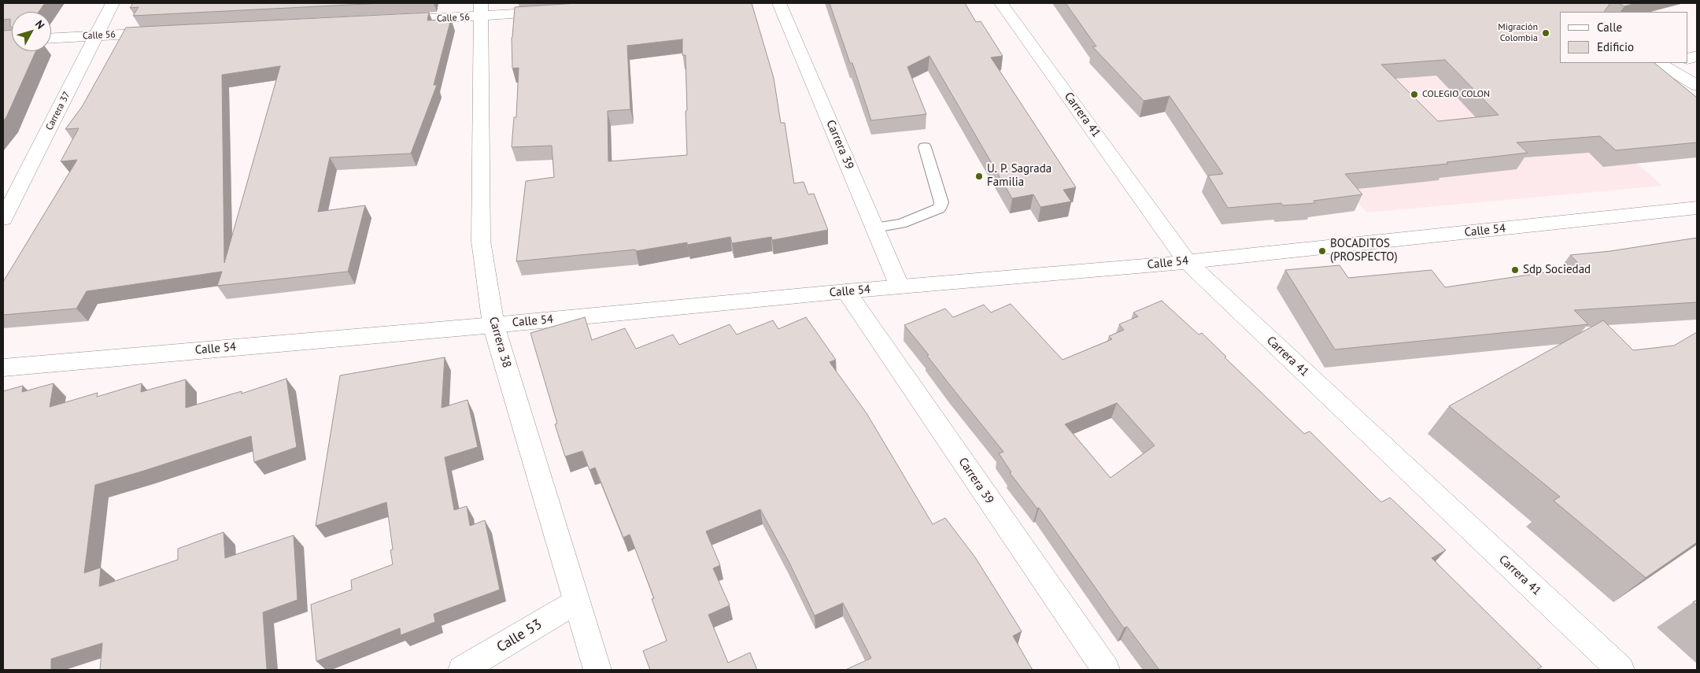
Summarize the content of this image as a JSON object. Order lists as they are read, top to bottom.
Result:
{
  "streets": {
    "street": [
      "Calle 56",
      "Carrera 37",
      "Carrera 41",
      "Carrera 39",
      "Calle 54",
      "Carrera 38",
      "Calle 53"
    ]
  },
  "crossings": [
    ["Calle 56", "Carrera 37"],
    ["Calle 56", "Carrera 38"],
    ["Carrera 41", "Calle 54"],
    ["Carrera 39", "Calle 54"],
    ["Calle 54", "Carrera 38"],
    ["Carrera 38", "Calle 53"]
  ],
  "places": [
    "Migración Colombia",
    "COLEGIO COLON",
    "U. P. Sagrada Familia",
    "BOCADITOS (PROSPECTO)",
    "Sdp Sociedad"
  ],
  "legend": ["Calle", "Edificio"],
  "north": "top right"
}
